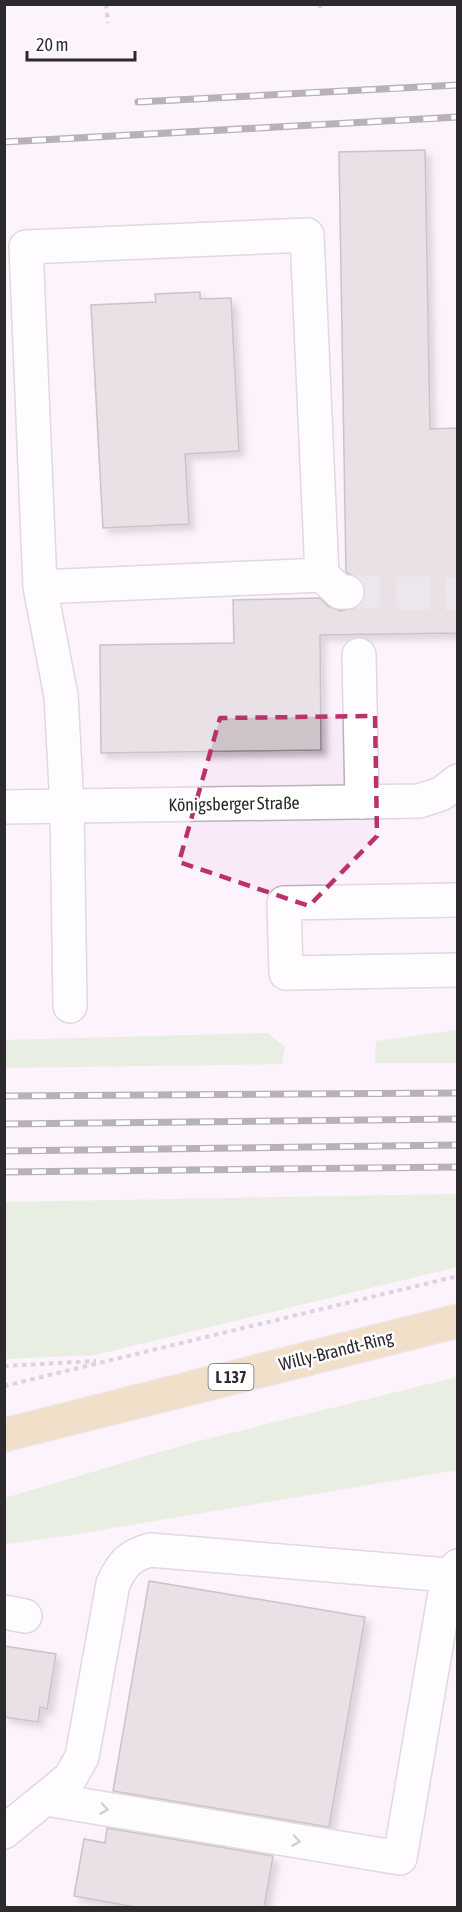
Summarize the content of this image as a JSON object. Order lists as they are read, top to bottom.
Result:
{
  "streets": {
    "main road": ["Willy-Brandt-Ring", "L 137"],
    "street": ["Königsberger Straße"]
  },
  "scale_bar": "20 m"
}
